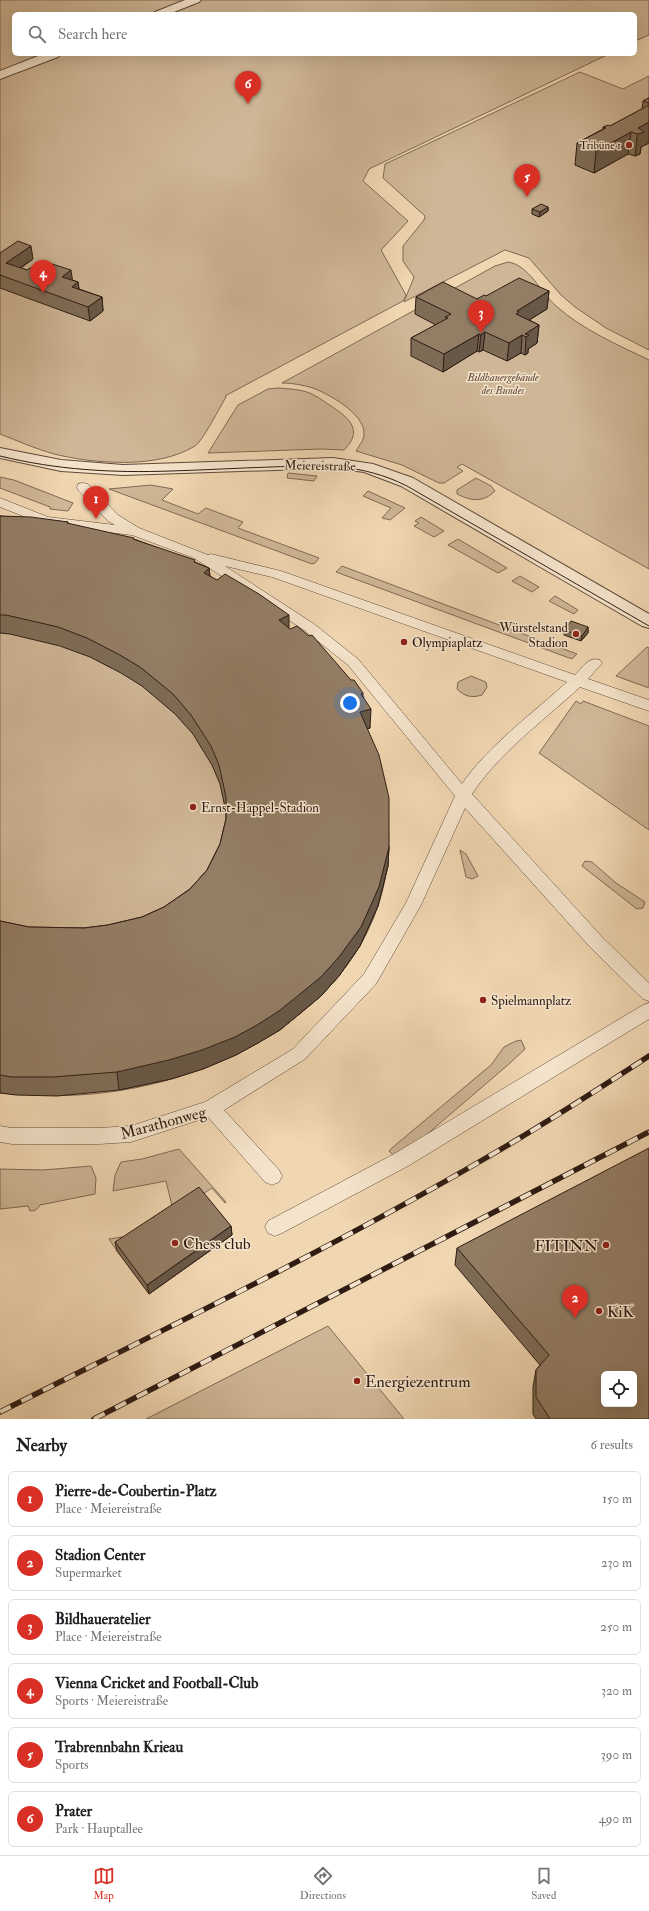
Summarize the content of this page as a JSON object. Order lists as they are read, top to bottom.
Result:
{
  "streets": {
    "street": ["Meiereistraße", "Marathonweg"]
  },
  "parks": ["Bildhauergebäude des Bundes"],
  "places": [
    "Tribüne 1",
    "Würstelstand Stadion",
    "Olympiaplatz",
    "Ernst-Happel-Stadion",
    "Spielmannplatz",
    "Chess club",
    "FITINN",
    "KiK",
    "Energiezentrum"
  ],
  "page": {
    "search": "Search here",
    "pins": [
      "6",
      "5",
      "4",
      "3",
      "1",
      "2"
    ],
    "heading": ["Nearby", "6 results"],
    "list": [
      {
        "mark": "1",
        "name": "Pierre-de-Coubertin-Platz",
        "note": "Place · Meiereistraße",
        "value": "150 m"
      },
      {
        "mark": "2",
        "name": "Stadion Center",
        "note": "Supermarket",
        "value": "230 m"
      },
      {
        "mark": "3",
        "name": "Bildhaueratelier",
        "note": "Place · Meiereistraße",
        "value": "250 m"
      },
      {
        "mark": "4",
        "name": "Vienna Cricket and Football-Club",
        "note": "Sports · Meiereistraße",
        "value": "320 m"
      },
      {
        "mark": "5",
        "name": "Trabrennbahn Krieau",
        "note": "Sports",
        "value": "390 m"
      },
      {
        "mark": "6",
        "name": "Prater",
        "note": "Park · Hauptallee",
        "value": "490 m"
      }
    ],
    "nav": ["Map", "Directions", "Saved"]
  }
}
